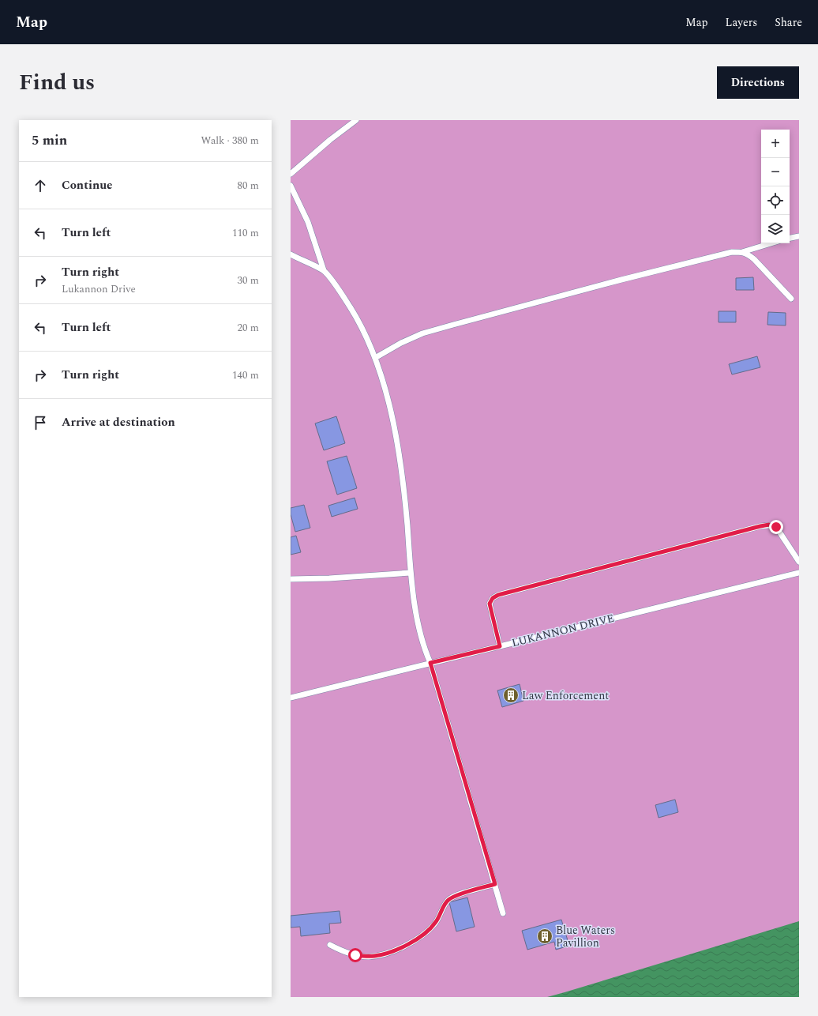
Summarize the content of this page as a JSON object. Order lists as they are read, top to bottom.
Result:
{
  "streets": {
    "lane": ["LUKANNON DRIVE"]
  },
  "places": {
    "building": ["Law Enforcement", "Blue Waters Pavillion"]
  },
  "page": {
    "header": "Map",
    "nav": ["Map", "Layers", "Share"],
    "title": "Find us",
    "buttons": "Directions",
    "heading": ["5 min", "Walk · 380 m"],
    "map_buttons": ["+", "−"],
    "list": [
      ["Continue", "80 m"],
      ["Turn left", "110 m"],
      ["Turn right", "Lukannon Drive", "30 m"],
      ["Turn left", "20 m"],
      ["Turn right", "140 m"],
      "Arrive at destination"
    ]
  }
}
